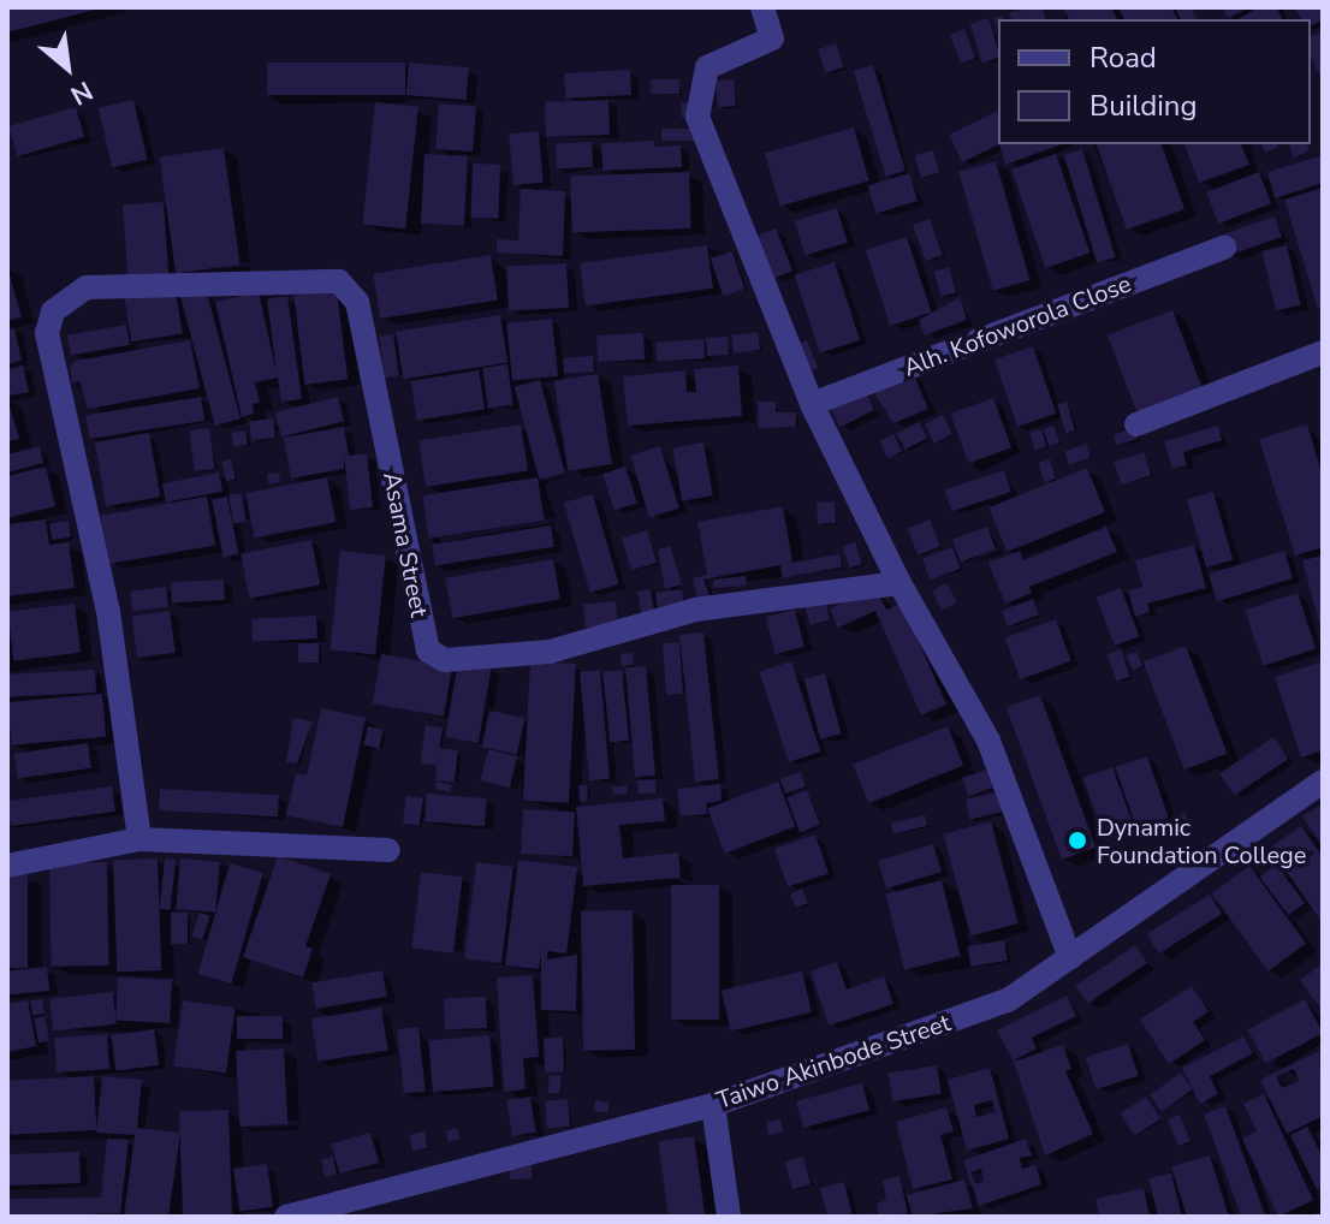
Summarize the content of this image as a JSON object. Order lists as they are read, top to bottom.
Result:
{
  "streets": {
    "street": ["Alh. Kofoworola Close", "Asama Street", "Taiwo Akinbode Street"]
  },
  "places": ["Dynamic Foundation College"],
  "legend": ["Road", "Building"],
  "north": "bottom right"
}
